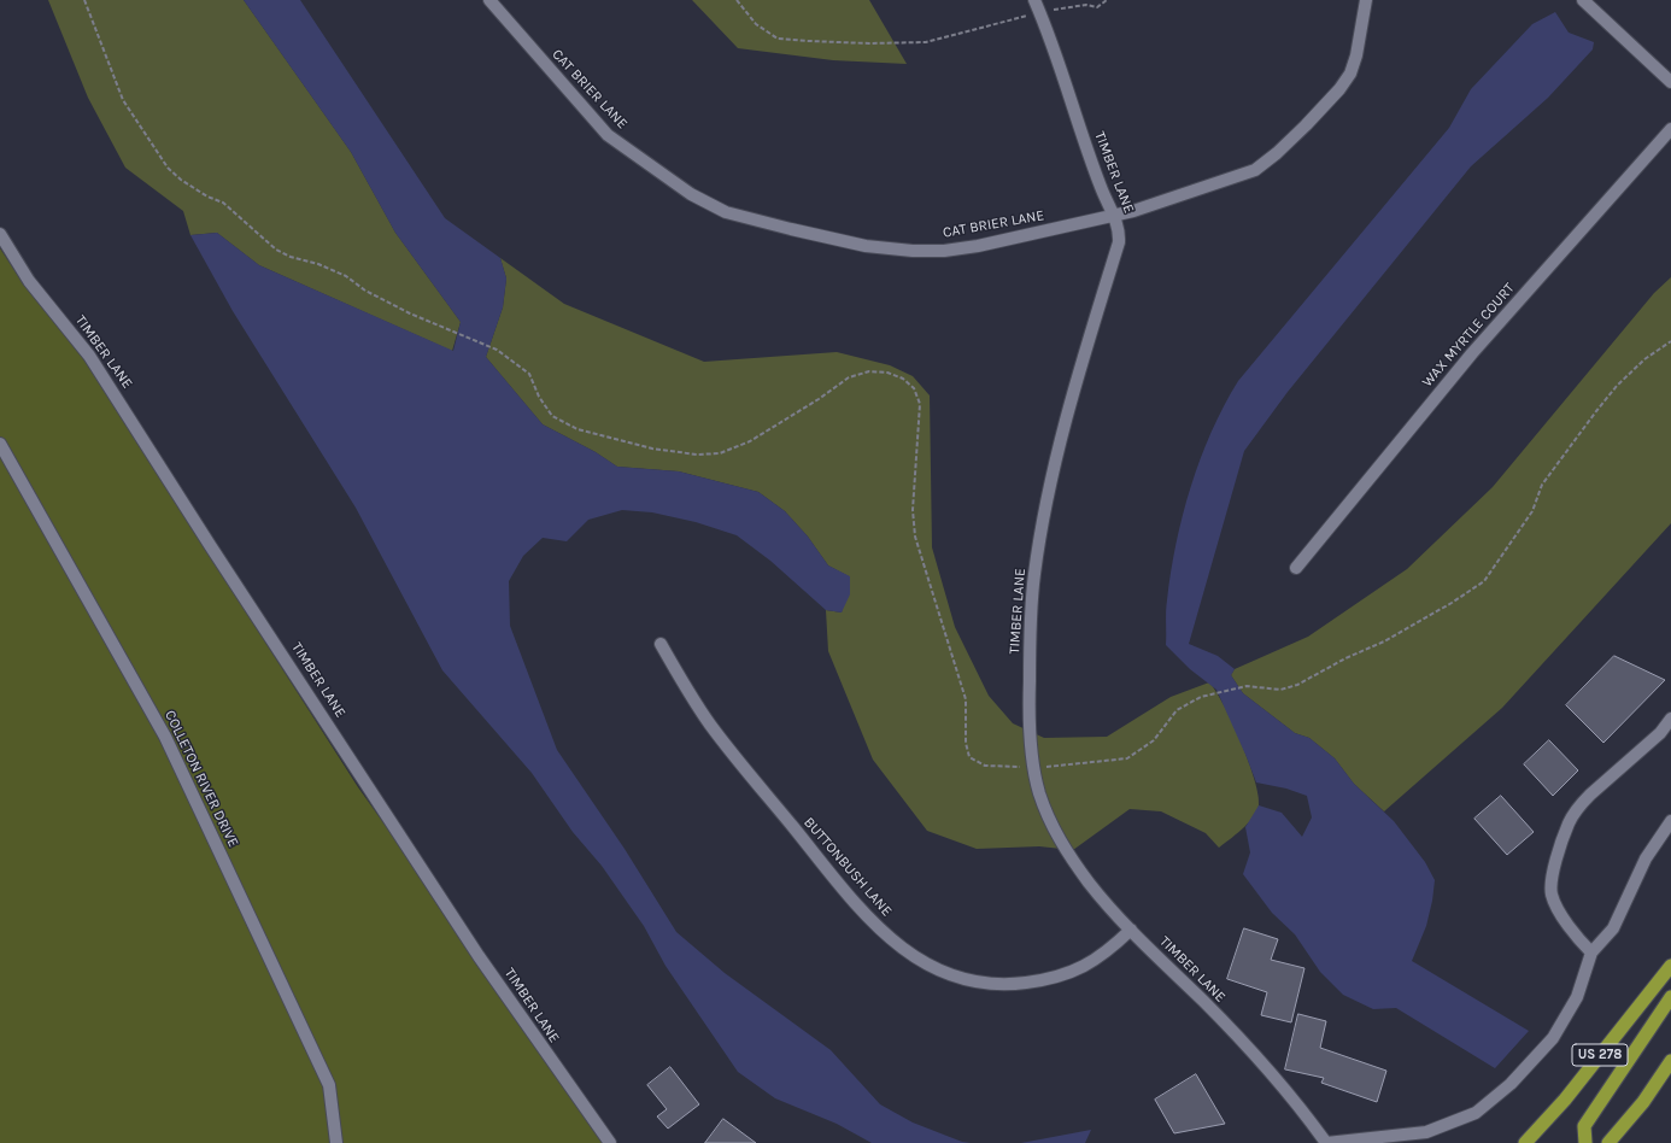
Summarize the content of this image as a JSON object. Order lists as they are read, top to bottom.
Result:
{
  "streets": {
    "highway": ["US 278"],
    "street": [
      "CAT BRIER LANE",
      "TIMBER LANE",
      "WAX MYRTLE COURT",
      "COLLETON RIVER DRIVE",
      "BUTTONBUSH LANE"
    ]
  },
  "crossings": [
    ["CAT BRIER LANE", "TIMBER LANE"],
    ["TIMBER LANE", "BUTTONBUSH LANE"]
  ]
}
